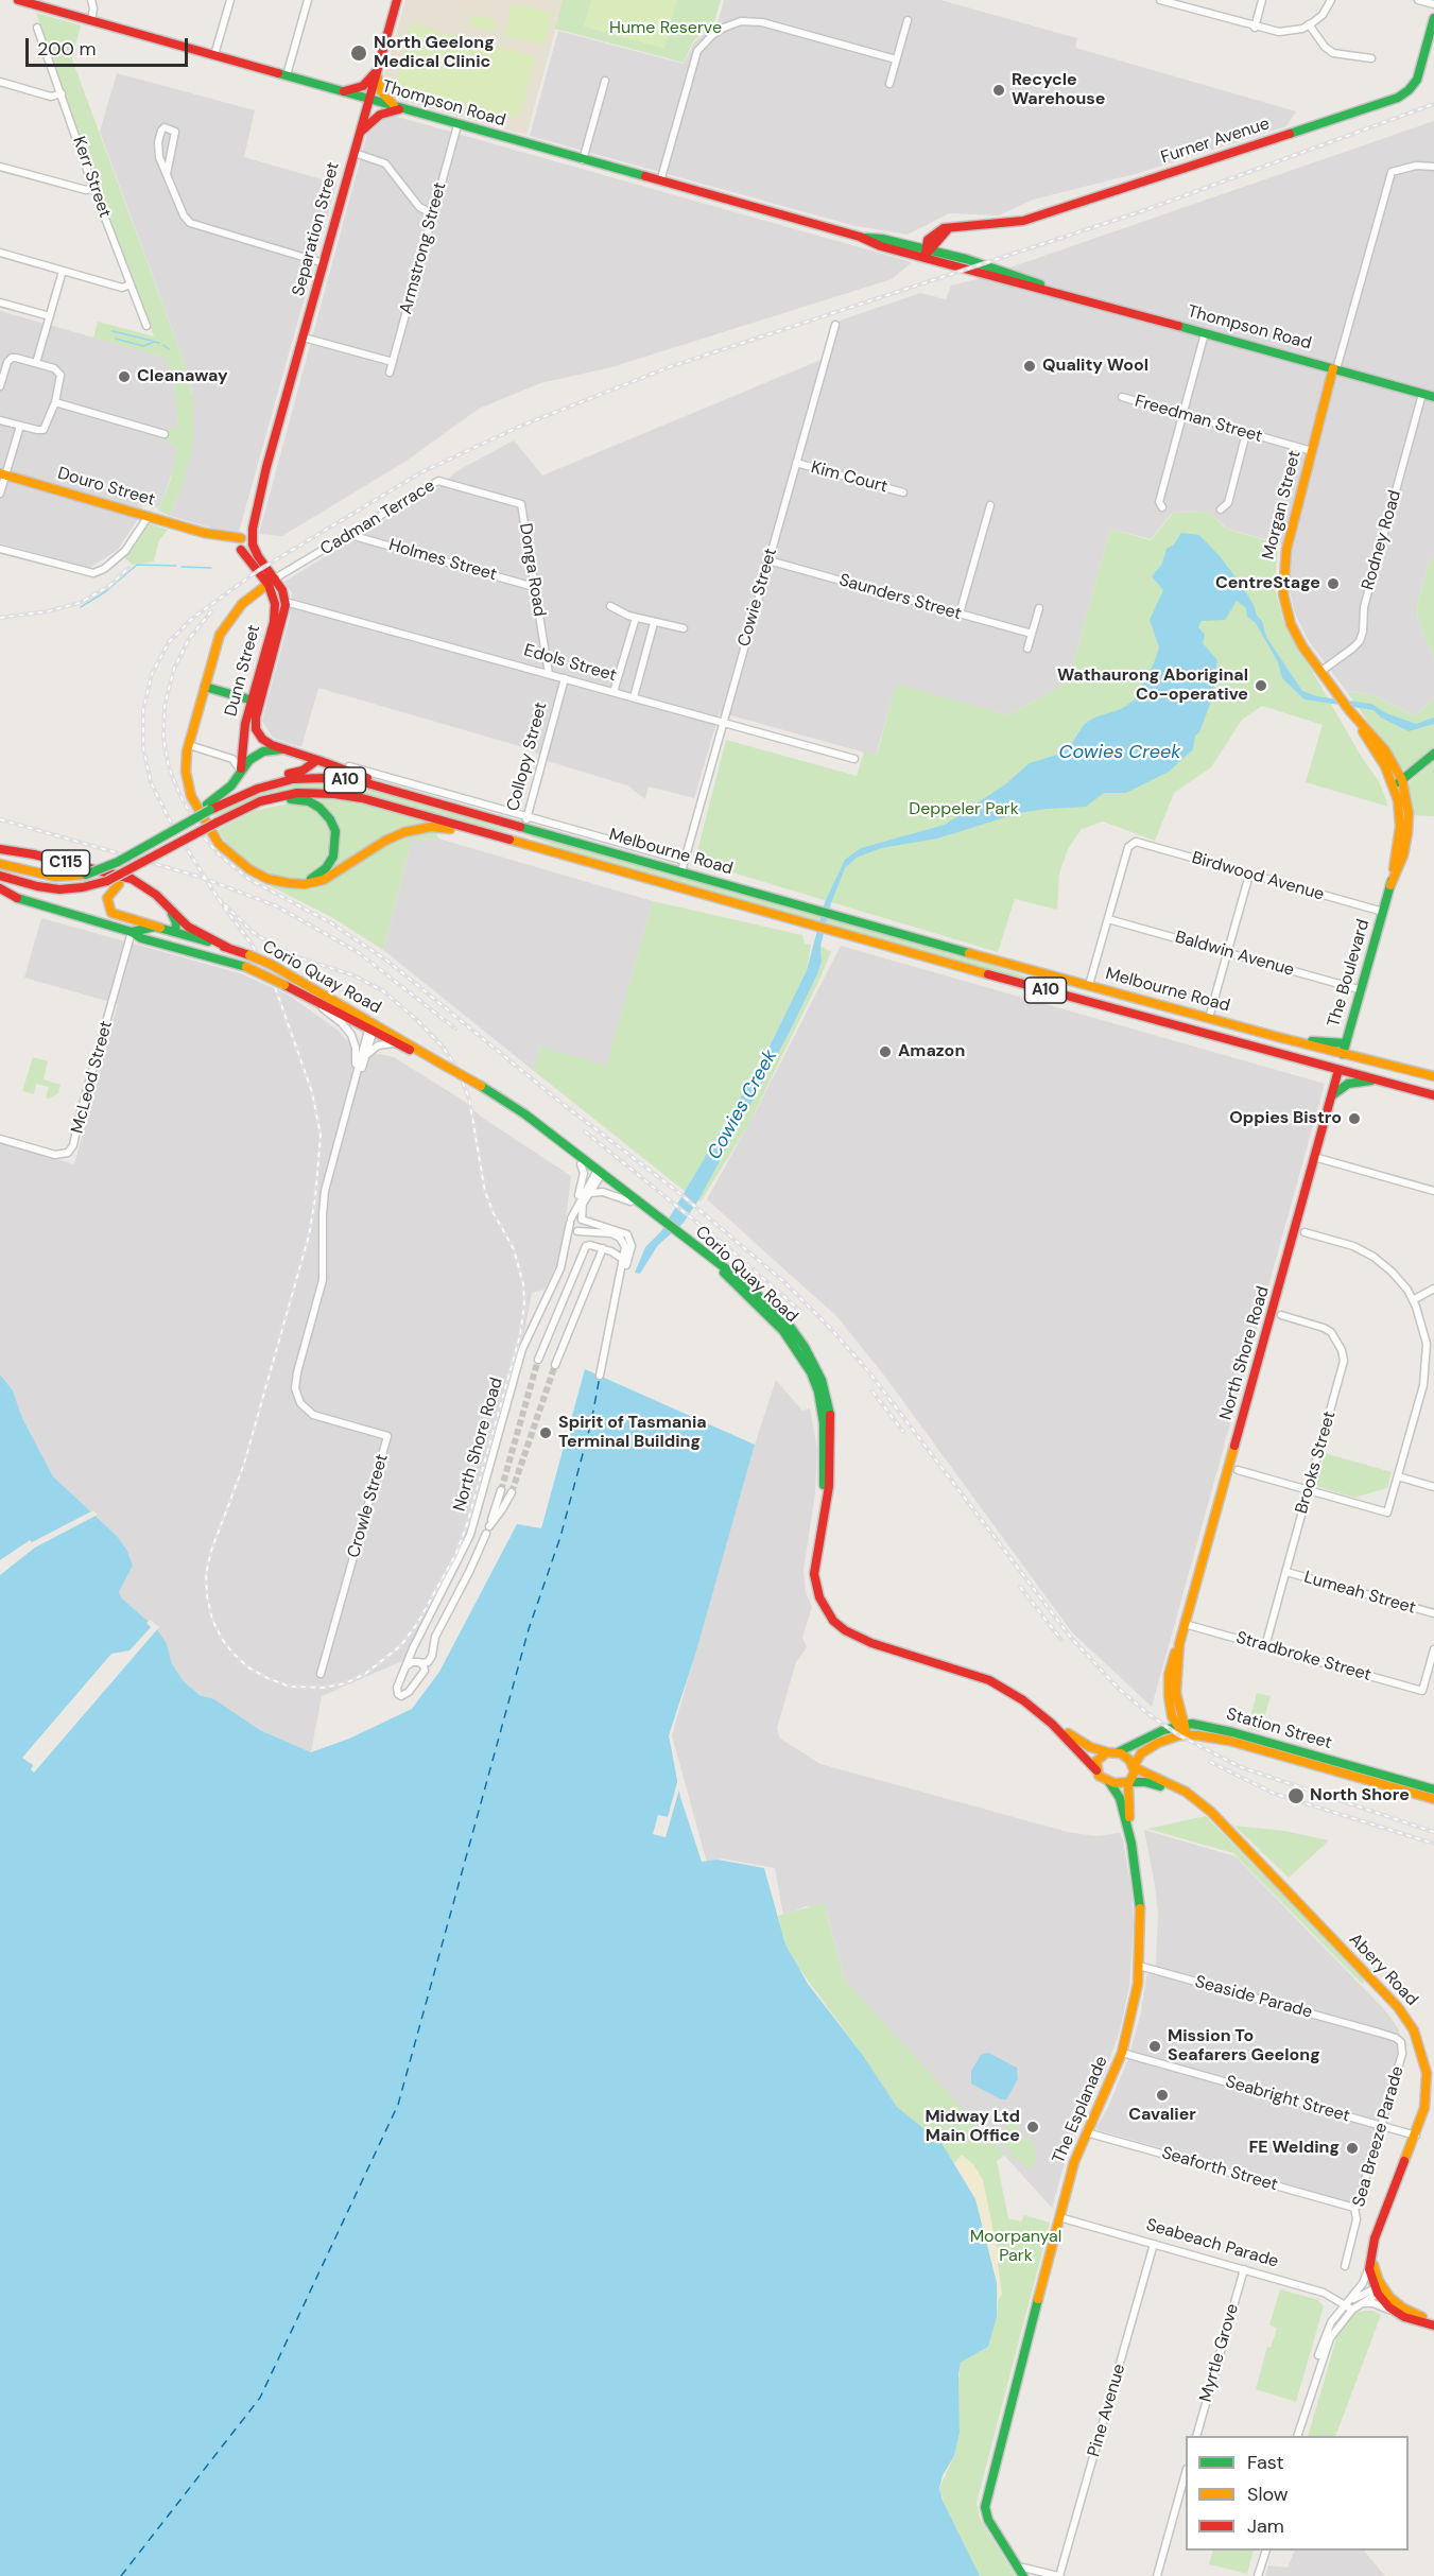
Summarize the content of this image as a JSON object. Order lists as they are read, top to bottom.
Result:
{
  "streets": {
    "main road": [
      "Thompson Road",
      "Furner Avenue",
      "Separation Street",
      "Douro Street",
      "Morgan Street",
      "Edols Street",
      "Dunn Street",
      "Collopy Street",
      "A10",
      "Melbourne Road",
      "C115",
      "The Boulevard",
      "Corio Quay Road",
      "North Shore Road",
      "Station Street",
      "Abery Road",
      "The Esplanade"
    ],
    "street": [
      "Kerr Street",
      "Armstrong Street",
      "Freedman Street",
      "Kim Court",
      "Cadman Terrace",
      "Rodney Road",
      "Holmes Street",
      "Donga Road",
      "Cowie Street",
      "Saunders Street",
      "Birdwood Avenue",
      "Baldwin Avenue",
      "McLeod Street",
      "Brooks Street",
      "Crowle Street",
      "Lumeah Street",
      "Stradbroke Street",
      "Seaside Parade",
      "Seabright Street",
      "Sea Breeze Parade",
      "Seaforth Street",
      "Seabeach Parade",
      "Myrtle Grove",
      "Pine Avenue"
    ]
  },
  "crossings": [
    ["Thompson Road", "Furner Avenue"],
    ["Thompson Road", "Separation Street"],
    ["Thompson Road", "Armstrong Street"],
    ["Thompson Road", "Morgan Street"],
    ["Thompson Road", "Rodney Road"],
    ["Separation Street", "Douro Street"],
    ["Freedman Street", "Morgan Street"],
    ["Kim Court", "Cowie Street"],
    ["Morgan Street", "Rodney Road"],
    ["Morgan Street", "The Boulevard"],
    ["Cadman Terrace", "Holmes Street"],
    ["Cadman Terrace", "Donga Road"],
    ["Holmes Street", "Donga Road"],
    ["Donga Road", "Edols Street"],
    ["Cowie Street", "Saunders Street"],
    ["Cowie Street", "Edols Street"],
    ["Cowie Street", "Melbourne Road"],
    ["Edols Street", "Dunn Street"],
    ["Edols Street", "Collopy Street"],
    ["Collopy Street", "Melbourne Road"],
    ["A10", "Melbourne Road"],
    ["A10", "The Boulevard"],
    ["A10", "North Shore Road"],
    ["Melbourne Road", "C115"],
    ["Melbourne Road", "The Boulevard"],
    ["Melbourne Road", "North Shore Road"],
    ["C115", "Corio Quay Road"],
    ["C115", "Station Street"],
    ["C115", "Abery Road"],
    ["C115", "The Esplanade"],
    ["Birdwood Avenue", "Baldwin Avenue"],
    ["Birdwood Avenue", "The Boulevard"],
    ["Baldwin Avenue", "The Boulevard"],
    ["The Boulevard", "North Shore Road"],
    ["Corio Quay Road", "McLeod Street"],
    ["Corio Quay Road", "North Shore Road"],
    ["Corio Quay Road", "Station Street"],
    ["Corio Quay Road", "Abery Road"],
    ["Corio Quay Road", "The Esplanade"],
    ["North Shore Road", "Stradbroke Street"],
    ["North Shore Road", "Station Street"],
    ["Brooks Street", "Lumeah Street"],
    ["Brooks Street", "Stradbroke Street"],
    ["Station Street", "Abery Road"],
    ["Station Street", "The Esplanade"],
    ["Abery Road", "Seabright Street"],
    ["Abery Road", "The Esplanade"],
    ["Seaside Parade", "The Esplanade"],
    ["Seaside Parade", "Sea Breeze Parade"],
    ["Seabright Street", "The Esplanade"],
    ["Seabright Street", "Sea Breeze Parade"],
    ["The Esplanade", "Seaforth Street"],
    ["The Esplanade", "Seabeach Parade"],
    ["Sea Breeze Parade", "Seaforth Street"],
    ["Seabeach Parade", "Myrtle Grove"],
    ["Seabeach Parade", "Pine Avenue"]
  ],
  "water": ["Cowies Creek"],
  "parks": ["Hume Reserve", "Deppeler Park", "Moorpanyal Park"],
  "places": [
    "North Geelong Medical Clinic",
    "Recycle Warehouse",
    "Quality Wool",
    "Cleanaway",
    "CentreStage",
    "Wathaurong Aboriginal Co-operative",
    "Amazon",
    "Oppies Bistro",
    "Spirit of Tasmania Terminal Building",
    "North Shore",
    "Mission To Seafarers Geelong",
    "Cavalier",
    "Midway Ltd Main Office",
    "FE Welding"
  ],
  "legend": ["Fast", "Slow", "Jam"],
  "scale_bar": "200 m"
}
